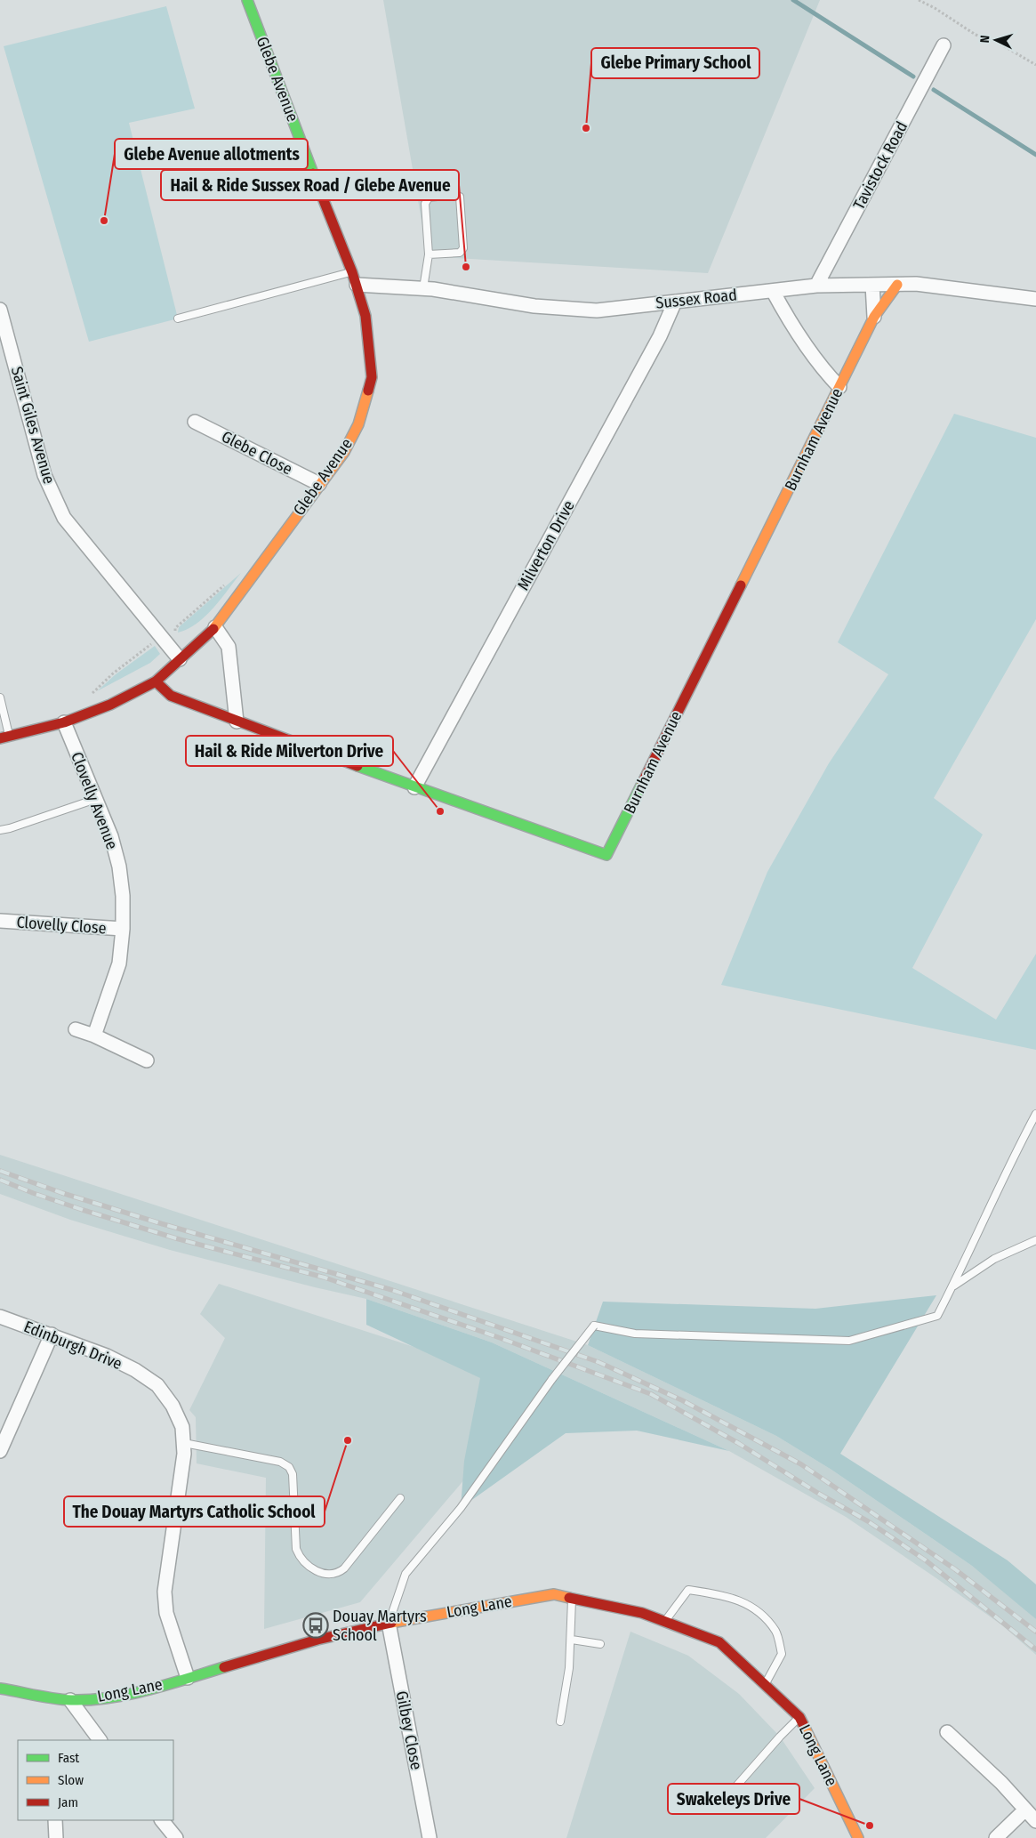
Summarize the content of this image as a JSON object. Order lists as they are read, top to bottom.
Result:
{
  "streets": {
    "street": [
      "Glebe Avenue",
      "Tavistock Road",
      "Sussex Road",
      "Saint Giles Avenue",
      "Burnham Avenue",
      "Glebe Close",
      "Milverton Drive",
      "Clovelly Avenue",
      "Clovelly Close",
      "Edinburgh Drive",
      "Long Lane",
      "Gilbey Close"
    ]
  },
  "crossings": [
    ["Glebe Avenue", "Sussex Road"],
    ["Glebe Avenue", "Saint Giles Avenue"],
    ["Glebe Avenue", "Burnham Avenue"],
    ["Glebe Avenue", "Glebe Close"],
    ["Glebe Avenue", "Clovelly Avenue"],
    ["Tavistock Road", "Sussex Road"],
    ["Sussex Road", "Burnham Avenue"],
    ["Sussex Road", "Milverton Drive"],
    ["Burnham Avenue", "Milverton Drive"],
    ["Clovelly Avenue", "Clovelly Close"],
    ["Edinburgh Drive", "Long Lane"],
    ["Long Lane", "Gilbey Close"]
  ],
  "places": {
    "other": [
      "Glebe Primary School",
      "Glebe Avenue allotments",
      "Hail & Ride Sussex Road / Glebe Avenue",
      "Hail & Ride Milverton Drive",
      "The Douay Martyrs Catholic School",
      "Swakeleys Drive"
    ],
    "bus stop": ["Douay Martyrs School"]
  },
  "legend": ["Fast", "Slow", "Jam"],
  "north": "left"
}
